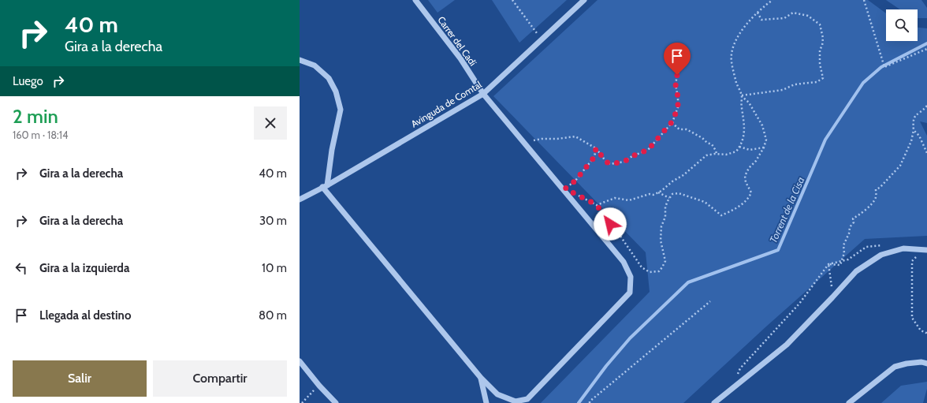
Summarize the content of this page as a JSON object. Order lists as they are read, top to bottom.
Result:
{
  "streets": {
    "street": ["Carrer del Cadí", "Avinguda de Comtal"]
  },
  "crossings": [
    ["Carrer del Cadí", "Avinguda de Comtal"]
  ],
  "water": ["Torrent de la Cisa"],
  "page": {
    "turn": ["40 m", "Gira a la derecha"],
    "then": "Luego",
    "heading": ["2 min", "160 m · 18:14"],
    "list": [
      {
        "name": "Gira a la derecha",
        "value": "40 m"
      },
      {
        "name": "Gira a la derecha",
        "value": "30 m"
      },
      {
        "name": "Gira a la izquierda",
        "value": "10 m"
      },
      {
        "name": "Llegada al destino",
        "value": "80 m"
      }
    ],
    "buttons": ["Salir", "Compartir"]
  }
}
